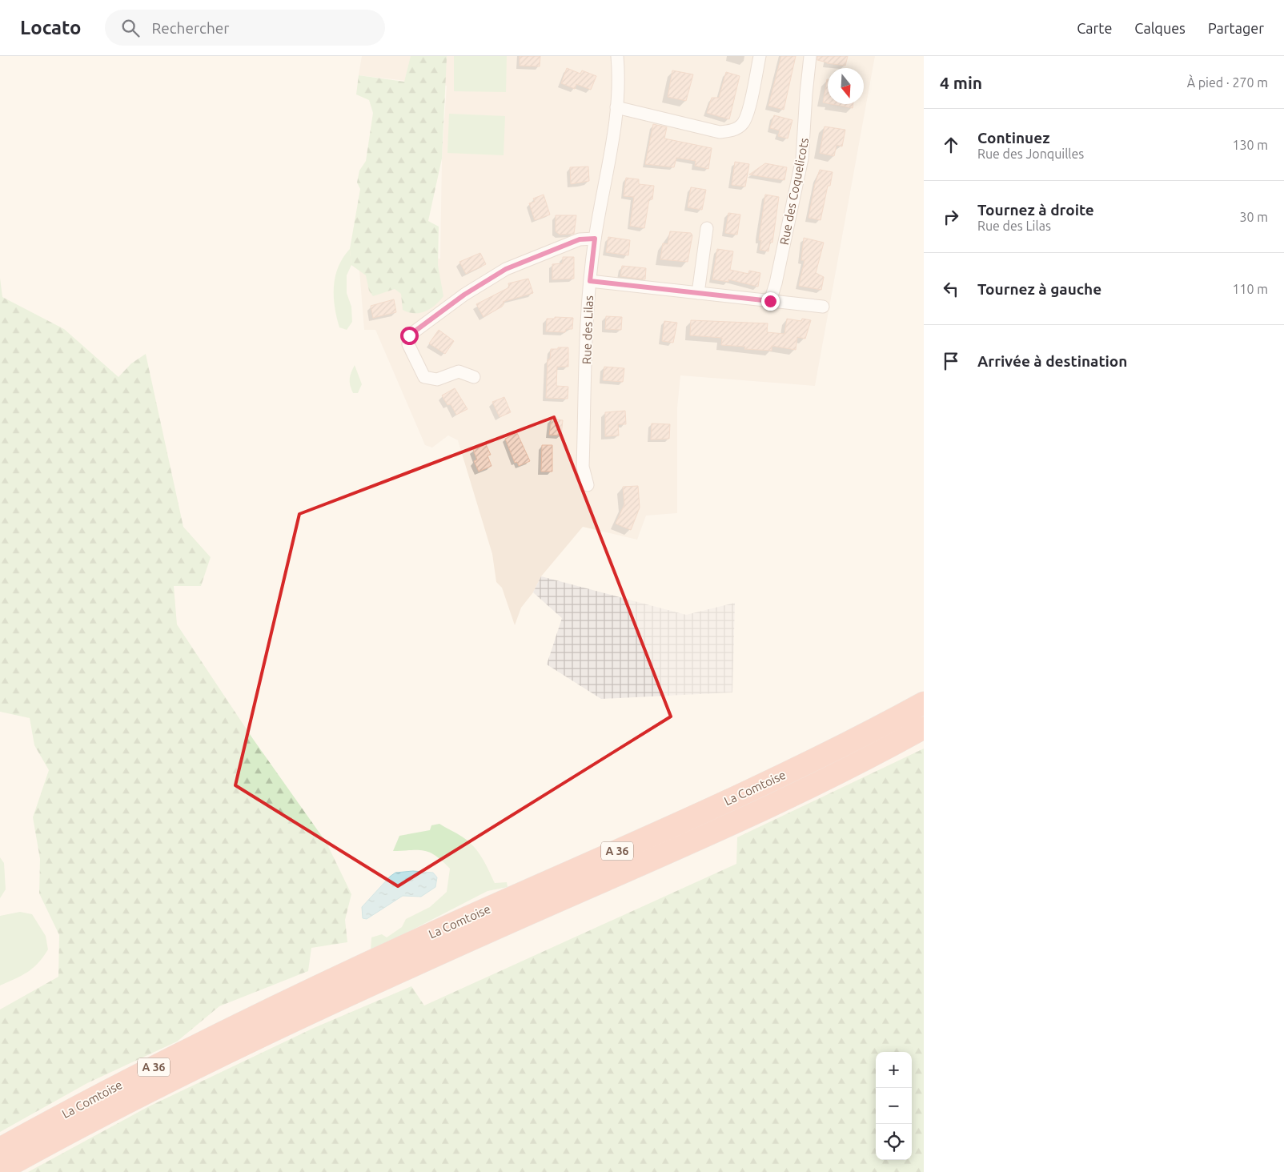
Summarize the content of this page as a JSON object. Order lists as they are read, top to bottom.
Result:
{
  "streets": {
    "highway": ["La Comtoise", "A 36"],
    "street": ["Rue des Coquelicots", "Rue des Lilas"]
  },
  "north": "bottom",
  "page": {
    "header": "Locato",
    "search": "Rechercher",
    "nav": ["Carte", "Calques", "Partager"],
    "heading": ["4 min", "À pied · 270 m"],
    "list": [
      ["Continuez", "Rue des Jonquilles", "130 m"],
      ["Tournez à droite", "Rue des Lilas", "30 m"],
      ["Tournez à gauche", "110 m"],
      "Arrivée à destination"
    ],
    "map_buttons": ["+", "−"]
  }
}
